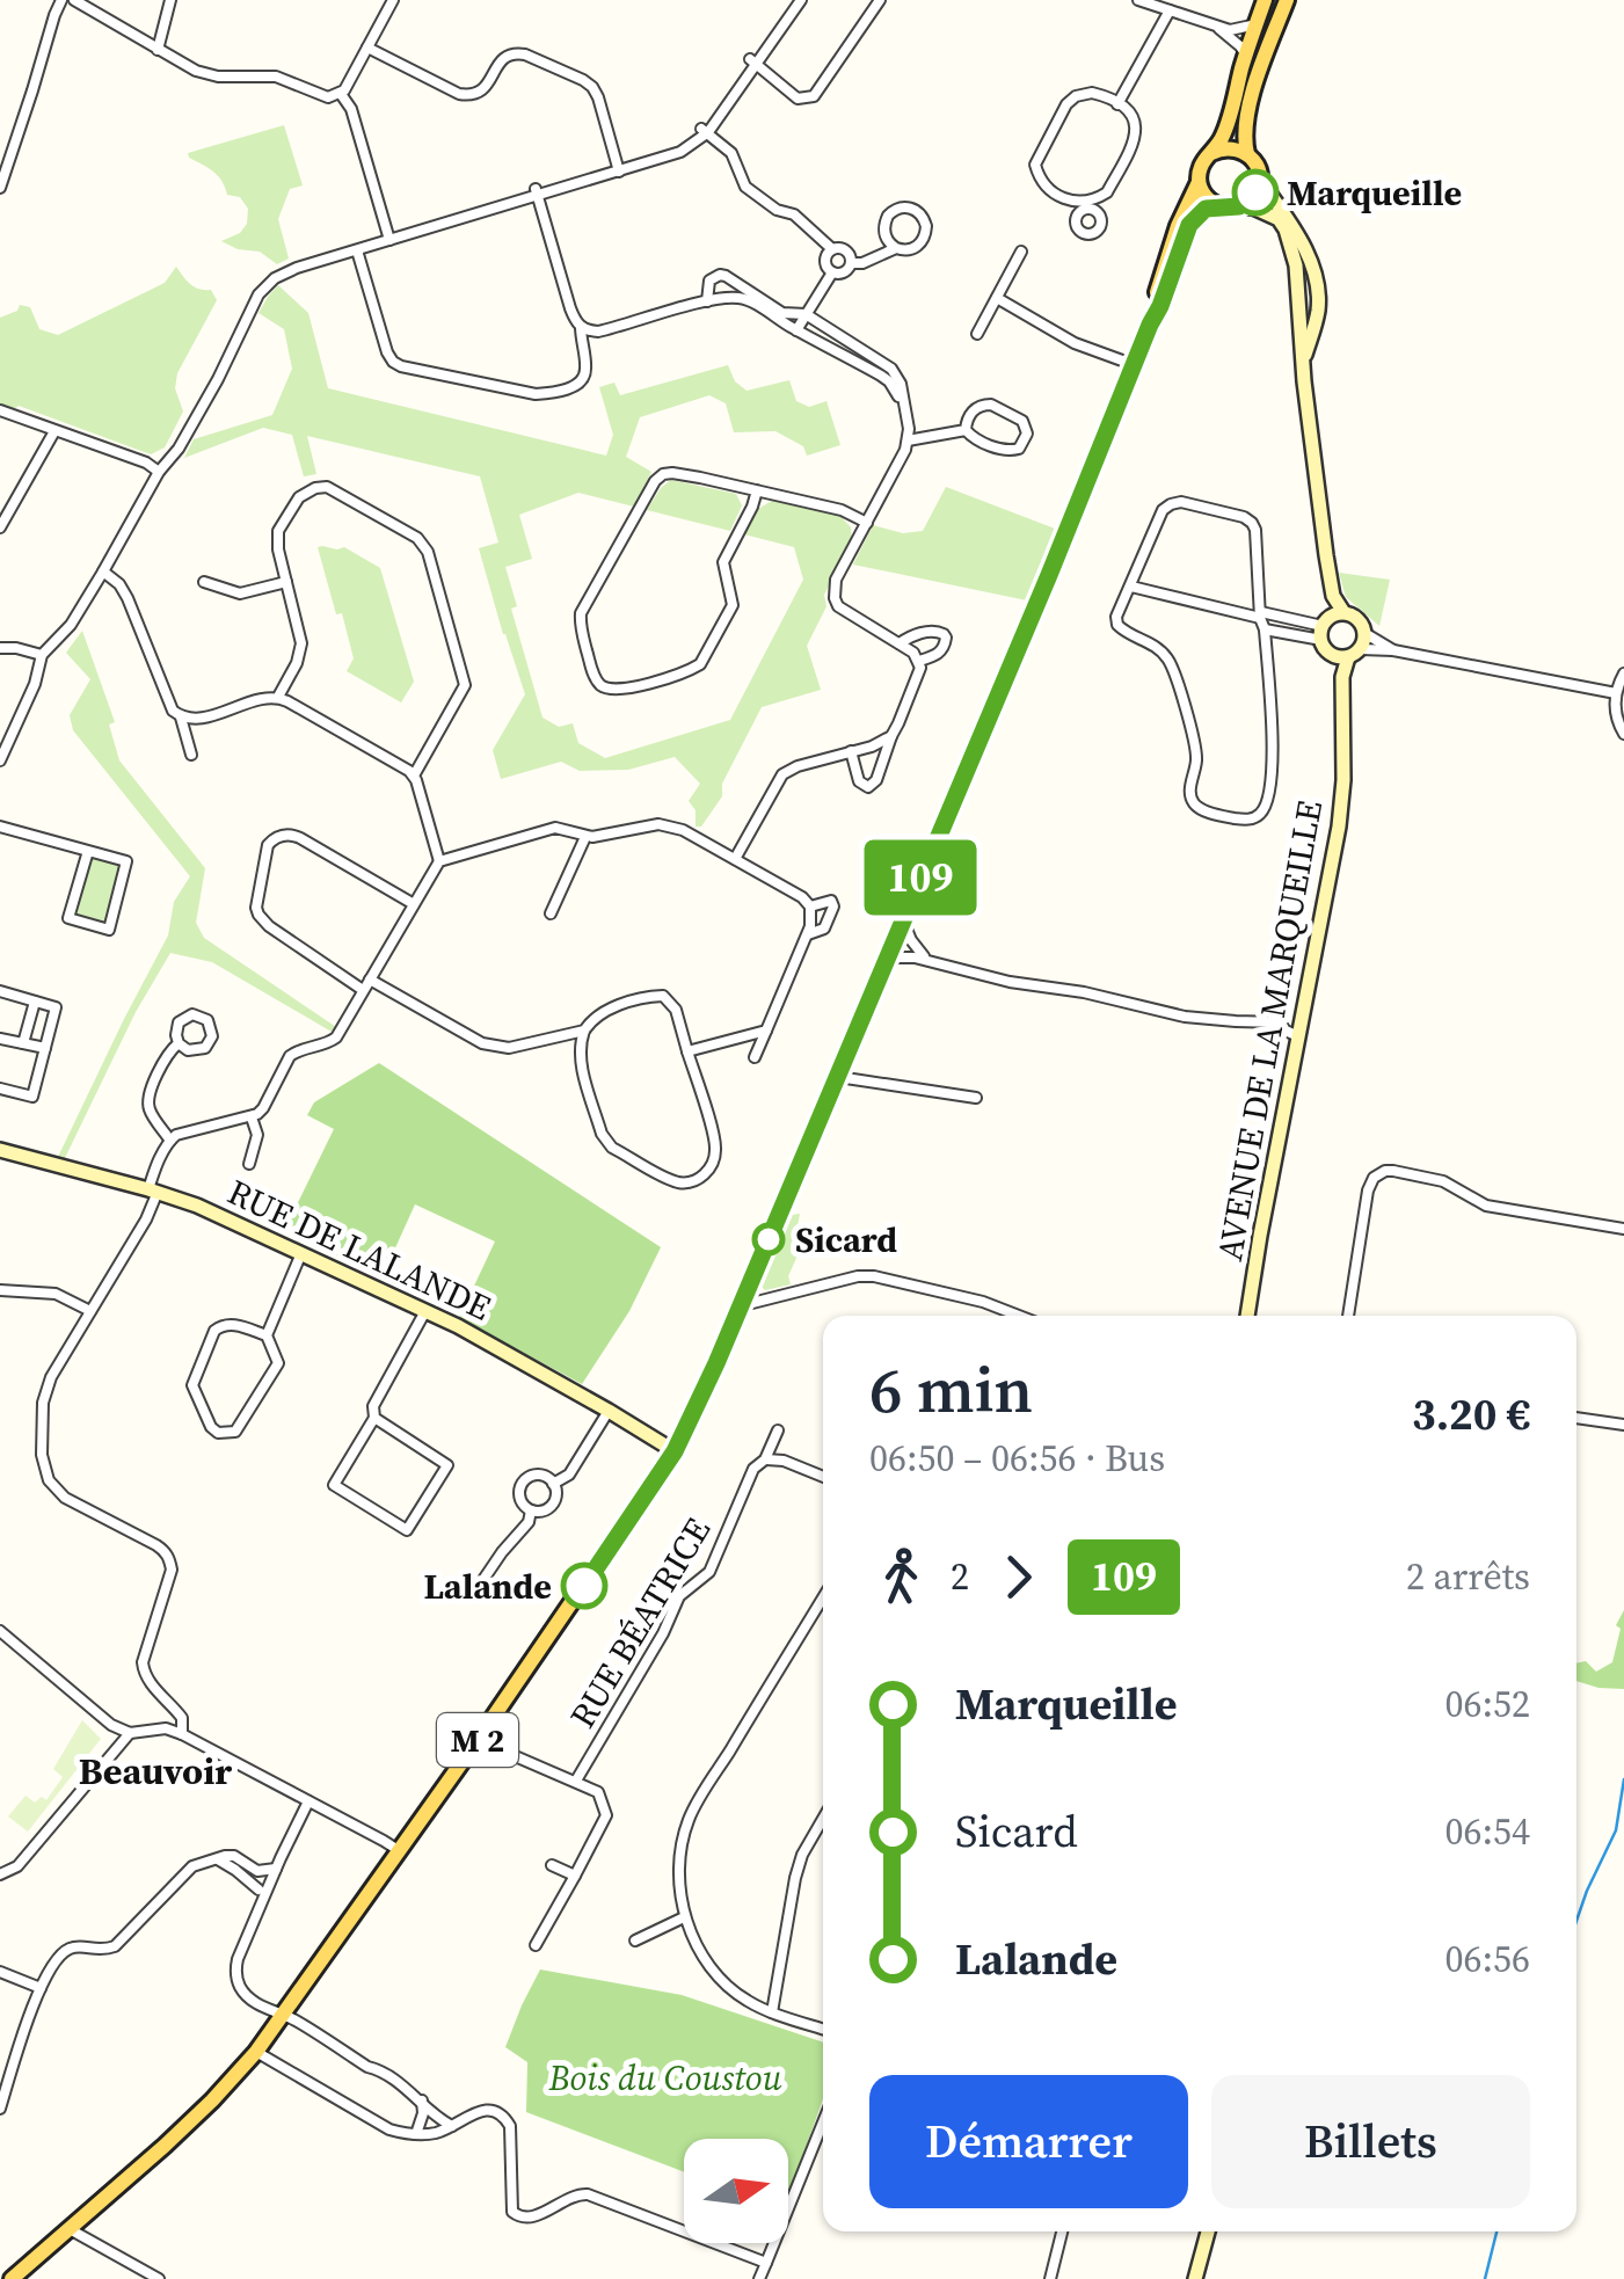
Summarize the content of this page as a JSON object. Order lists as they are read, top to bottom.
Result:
{
  "streets": {
    "main road": ["M 2"],
    "street": ["AVENUE DE LA MARQUEILLE", "RUE DE LALANDE", "RUE BÉATRICE"]
  },
  "crossings": [
    ["RUE DE LALANDE", "M 2"],
    ["RUE BÉATRICE", "M 2"]
  ],
  "districts": ["Beauvoir"],
  "parks": ["Bois du Coustou"],
  "places": ["Marqueille", "Sicard", "Lalande"],
  "lines": ["bus line 109"],
  "north": "right",
  "page": {
    "on_map": "109",
    "heading": ["6 min", "06:50 – 06:56 · Bus", "3.20 €"],
    "legs": ["2", "109", "2 arrêts"],
    "list": [
      {
        "name": "Marqueille",
        "value": "06:52"
      },
      {
        "name": "Sicard",
        "value": "06:54"
      },
      {
        "name": "Lalande",
        "value": "06:56"
      }
    ],
    "buttons": ["Démarrer", "Billets"]
  }
}
